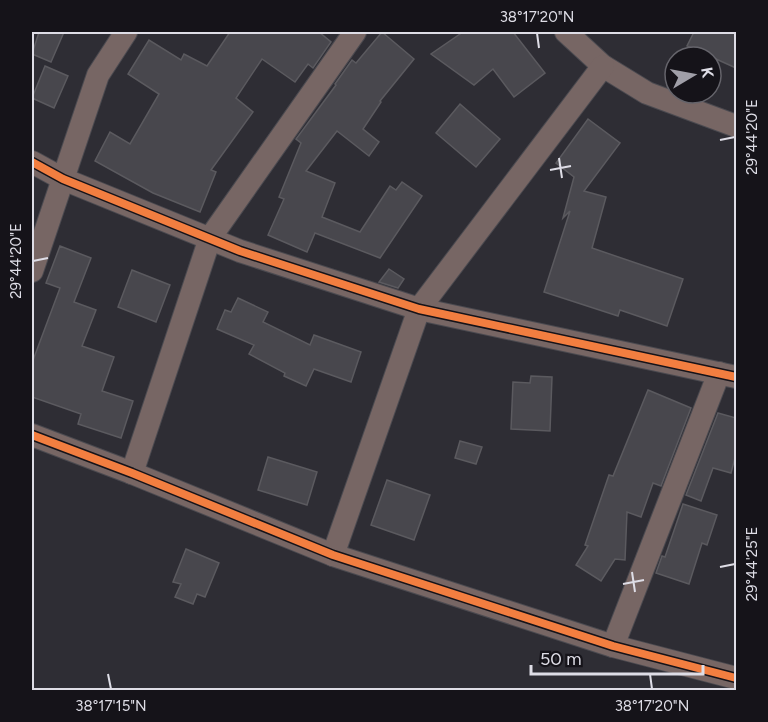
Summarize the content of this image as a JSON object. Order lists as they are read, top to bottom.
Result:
{
  "scale_bar": "50 m",
  "north": "right",
  "coordinates": [
    "38°17'20\"N",
    "29°44'20\"E",
    "29°44'25\"E",
    "38°17'15\"N"
  ]
}
